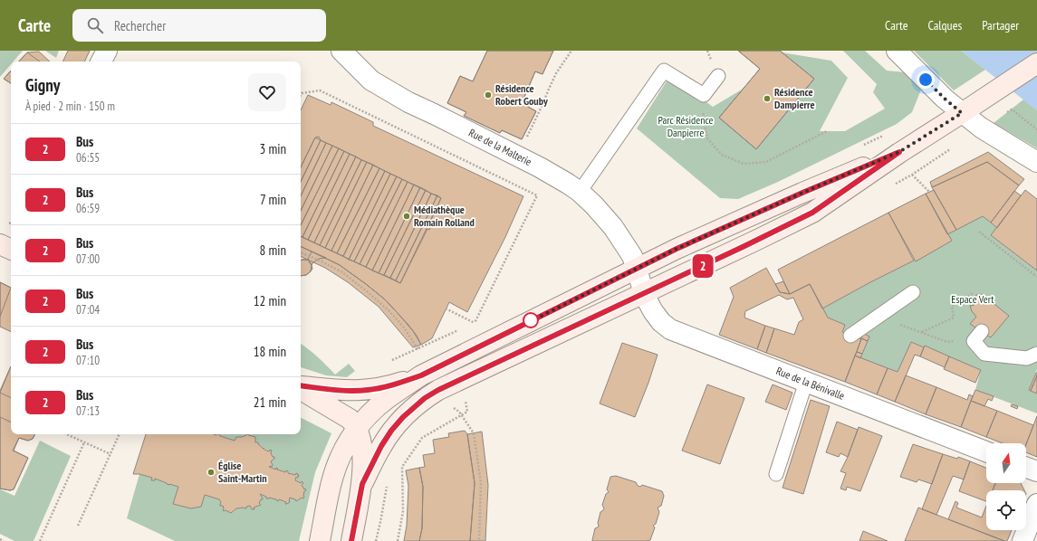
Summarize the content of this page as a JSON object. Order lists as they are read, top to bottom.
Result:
{
  "streets": {
    "street": ["Rue de la Malterie", "Rue de la Bénivalle"]
  },
  "crossings": [
    ["Rue de la Malterie", "Rue de la Bénivalle"]
  ],
  "parks": ["Parc Résidence Danpierre", "Espace Vert"],
  "places": [
    "Résidence Robert Gouby",
    "Résidence Dampierre",
    "Médiathèque Romain Rolland",
    "Église Saint-Martin"
  ],
  "lines": ["bus line 2"],
  "north": "top",
  "page": {
    "header": "Carte",
    "search": "Rechercher",
    "nav": ["Carte", "Calques", "Partager"],
    "on_map": "2",
    "heading": ["Gigny", "À pied · 2 min · 150 m"],
    "list": [
      {
        "mark": "2",
        "name": "Bus",
        "note": "06:55",
        "value": "3 min"
      },
      {
        "mark": "2",
        "name": "Bus",
        "note": "06:59",
        "value": "7 min"
      },
      {
        "mark": "2",
        "name": "Bus",
        "note": "07:00",
        "value": "8 min"
      },
      {
        "mark": "2",
        "name": "Bus",
        "note": "07:04",
        "value": "12 min"
      },
      {
        "mark": "2",
        "name": "Bus",
        "note": "07:10",
        "value": "18 min"
      },
      {
        "mark": "2",
        "name": "Bus",
        "note": "07:13",
        "value": "21 min"
      }
    ]
  }
}
